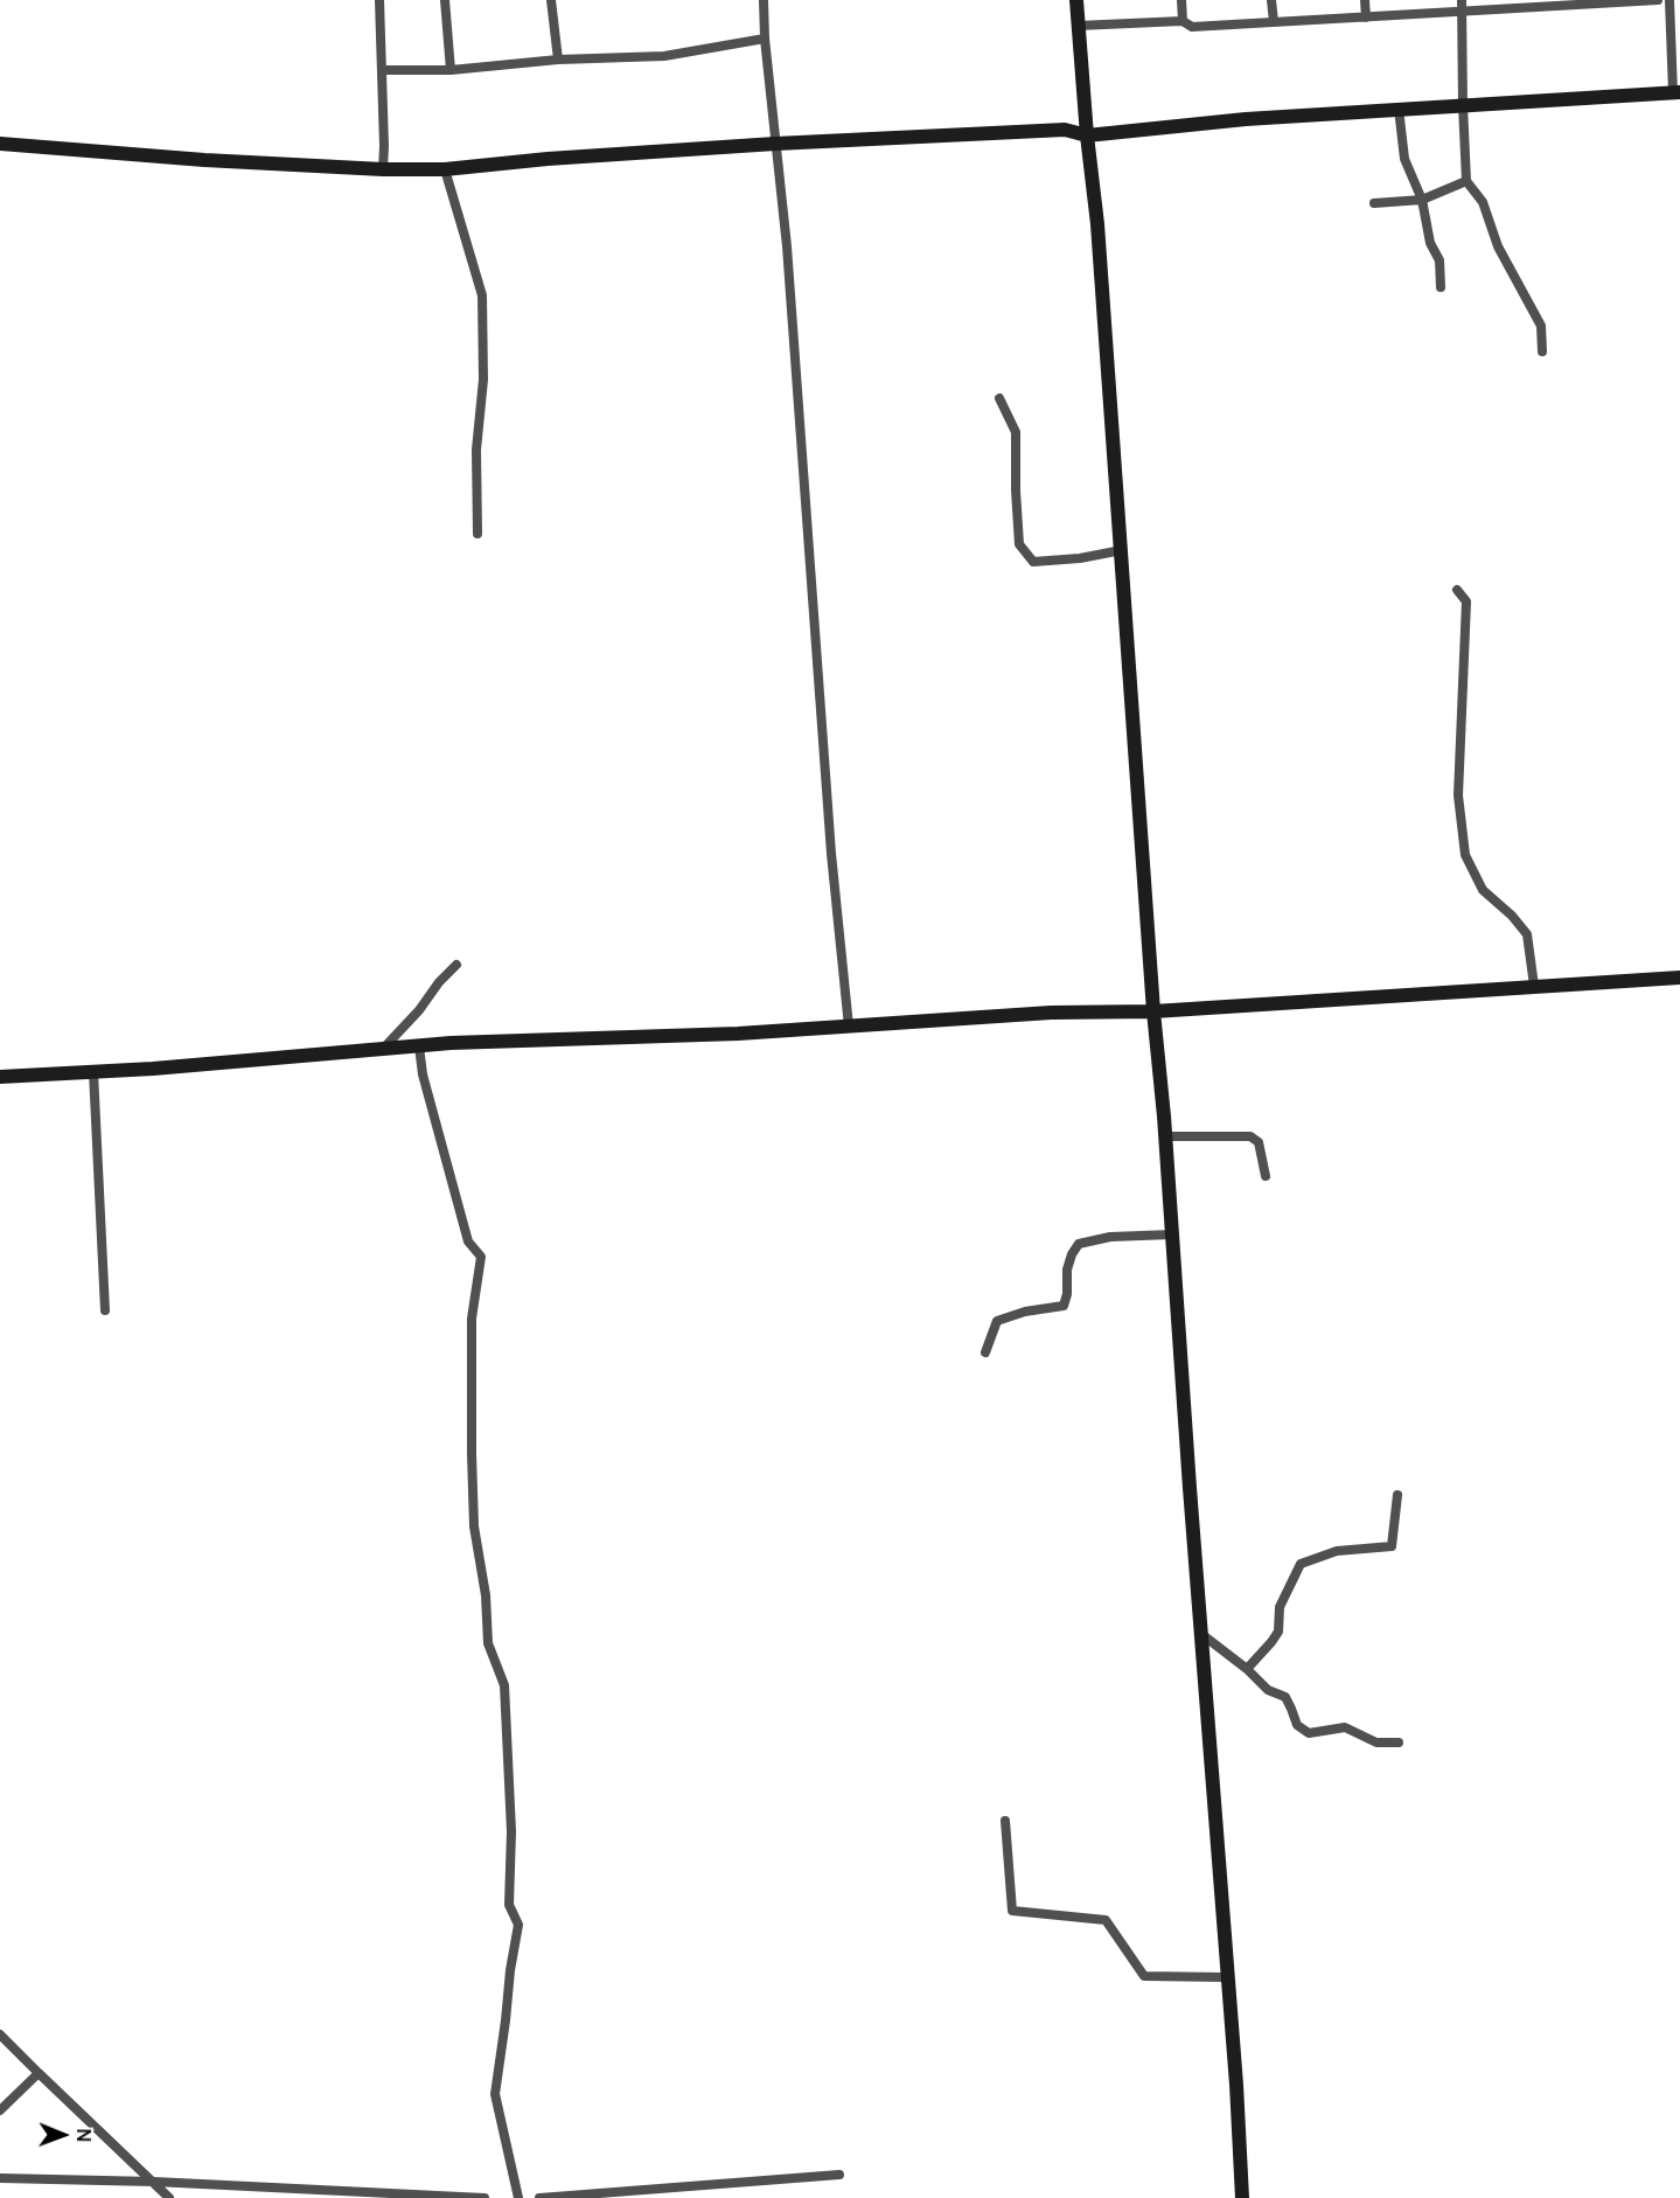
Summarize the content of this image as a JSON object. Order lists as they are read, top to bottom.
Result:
{
  "north": "right"
}
